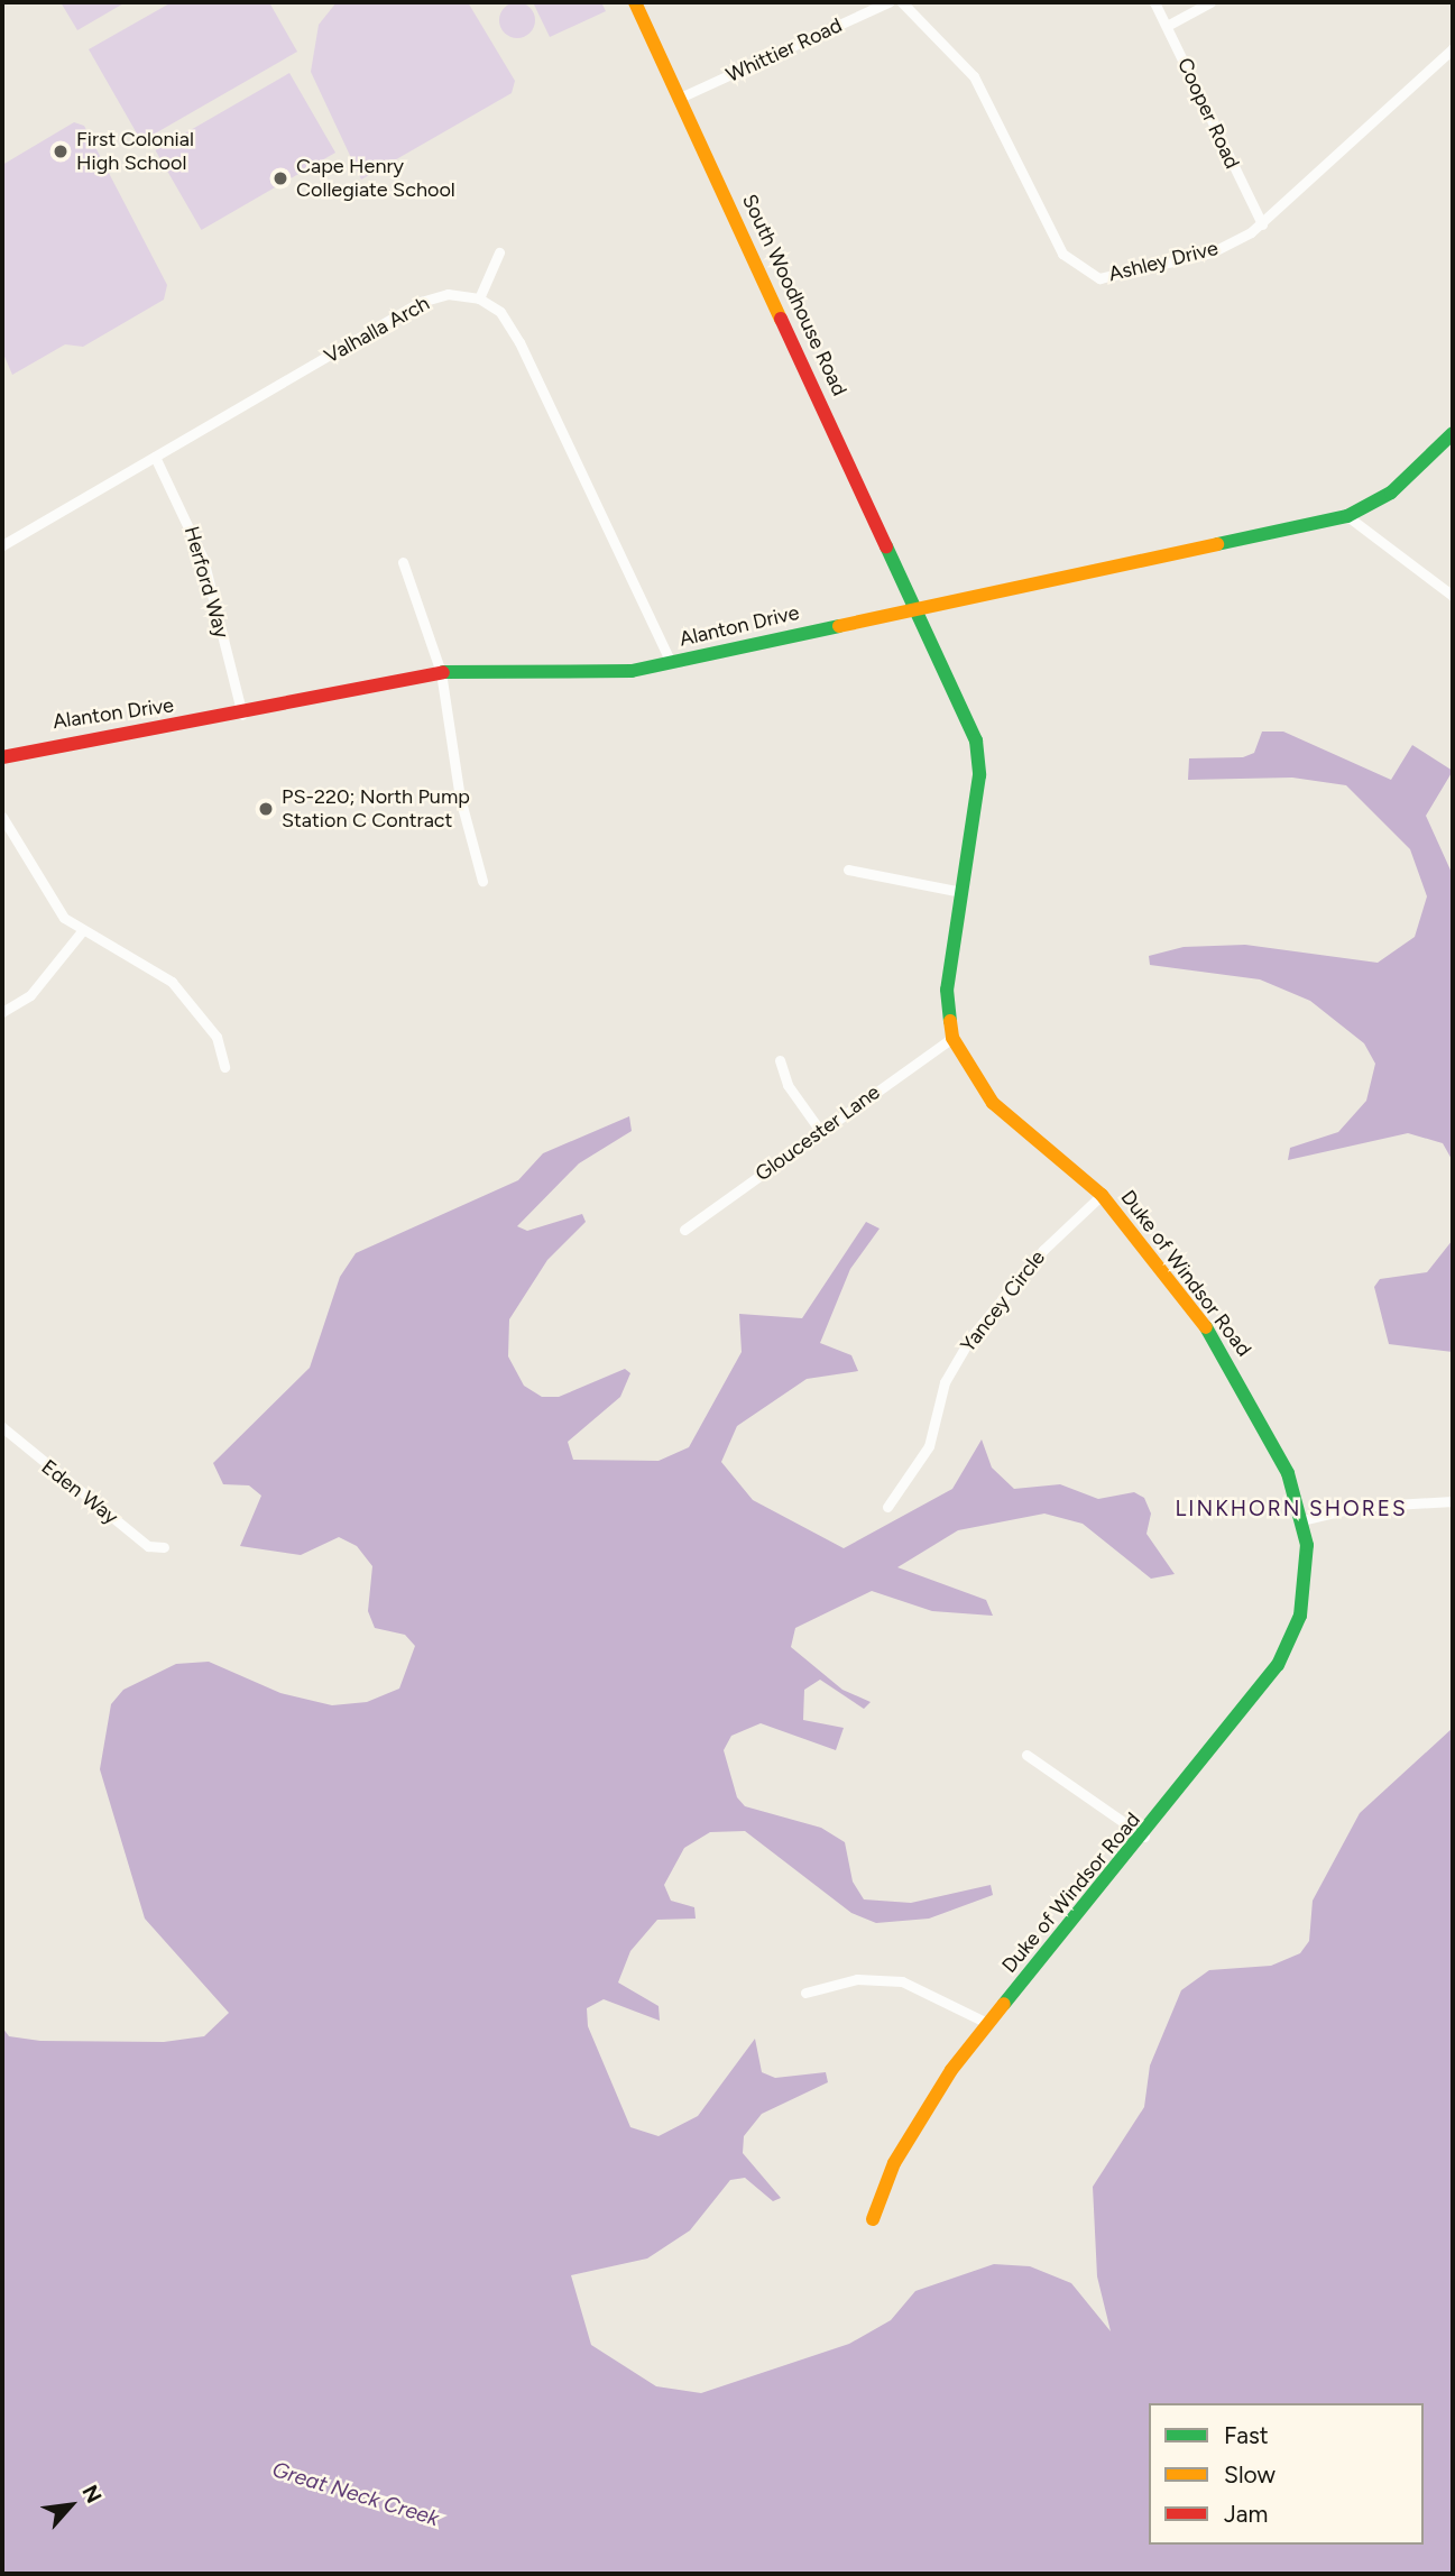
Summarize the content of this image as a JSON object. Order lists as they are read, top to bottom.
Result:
{
  "streets": {
    "street": [
      "Whittier Road",
      "Cooper Road",
      "Ashley Drive",
      "South Woodhouse Road",
      "Valhalla Arch",
      "Herford Way",
      "Alanton Drive",
      "Gloucester Lane",
      "Duke of Windsor Road",
      "Yancey Circle",
      "Eden Way"
    ]
  },
  "crossings": [
    ["Whittier Road", "South Woodhouse Road"],
    ["Cooper Road", "Ashley Drive"],
    ["South Woodhouse Road", "Alanton Drive"],
    ["South Woodhouse Road", "Duke of Windsor Road"],
    ["Valhalla Arch", "Herford Way"],
    ["Herford Way", "Alanton Drive"],
    ["Alanton Drive", "Duke of Windsor Road"],
    ["Gloucester Lane", "Duke of Windsor Road"],
    ["Duke of Windsor Road", "Yancey Circle"]
  ],
  "districts": ["LINKHORN SHORES"],
  "water": ["Great Neck Creek"],
  "places": ["First Colonial High School", "Cape Henry Collegiate School", "PS-220; North Pump Station C Contract"],
  "legend": ["Fast", "Slow", "Jam"],
  "north": "top right"
}
